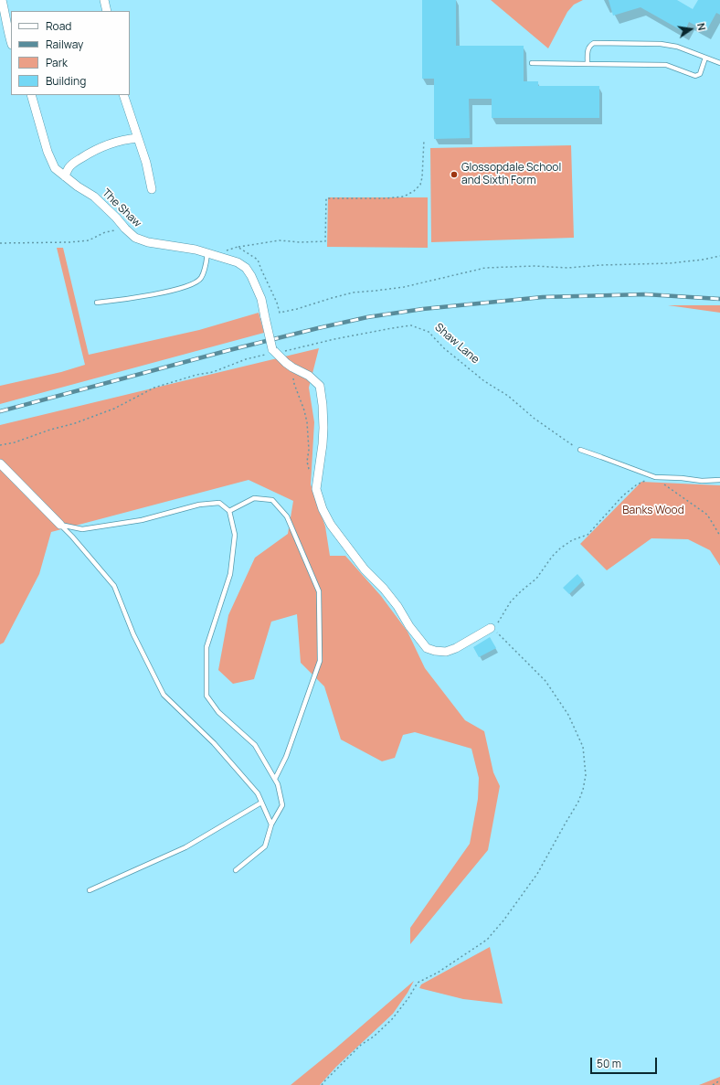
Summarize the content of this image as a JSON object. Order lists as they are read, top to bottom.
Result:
{
  "streets": {
    "street": ["The Shaw"],
    "path": ["Shaw Lane"]
  },
  "crossings": [
    ["The Shaw", "Shaw Lane"]
  ],
  "parks": ["Banks Wood"],
  "places": ["Glossopdale School and Sixth Form"],
  "legend": [
    "Road",
    "Railway",
    "Park",
    "Building"
  ],
  "scale_bar": "50 m",
  "north": "right"
}
